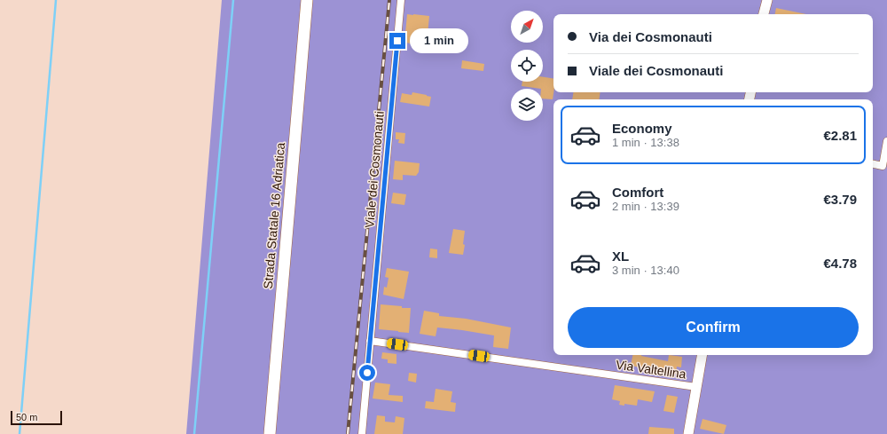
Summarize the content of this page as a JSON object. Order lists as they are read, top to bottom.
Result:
{
  "streets": {
    "main road": ["Strada Statale 16 Adriatica"],
    "street": ["Viale dei Cosmonauti", "Via Valtellina"]
  },
  "crossings": [
    ["Viale dei Cosmonauti", "Via Valtellina"]
  ],
  "scale_bar": "50 m",
  "north": "top right",
  "page": {
    "banner": ["Via dei Cosmonauti", "Viale dei Cosmonauti"],
    "bubble": "1 min",
    "list": [
      {
        "name": "Economy",
        "note": "1 min · 13:38",
        "value": "€2.81"
      },
      {
        "name": "Comfort",
        "note": "2 min · 13:39",
        "value": "€3.79"
      },
      {
        "name": "XL",
        "note": "3 min · 13:40",
        "value": "€4.78"
      }
    ],
    "buttons": "Confirm",
    "scale": "50 m"
  }
}
